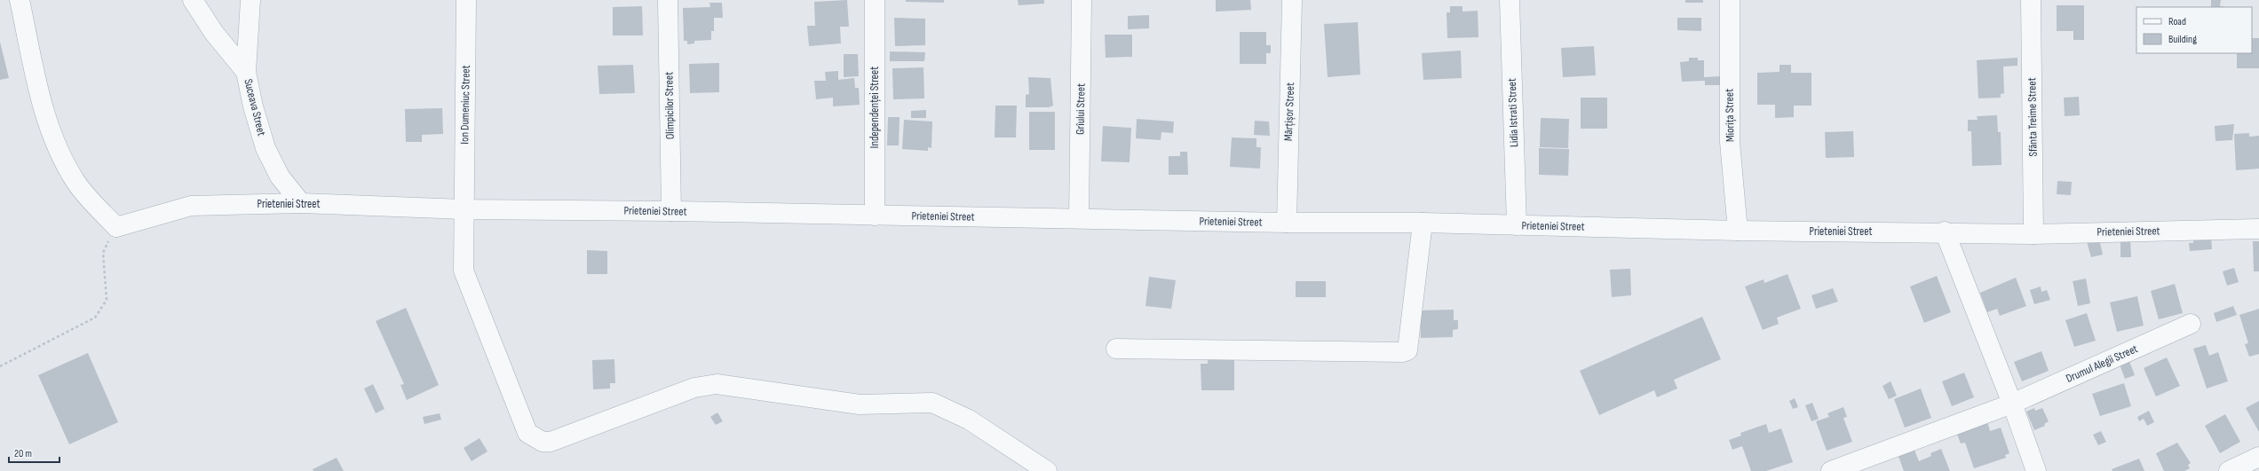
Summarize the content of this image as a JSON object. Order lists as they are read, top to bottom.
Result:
{
  "streets": {
    "street": [
      "Ion Dumeniuc Street",
      "Olimpicilor Street",
      "Suceava Street",
      "Independenței Street",
      "Grîului Street",
      "Mărțișor Street",
      "Lidia Istrati Street",
      "Miorița Street",
      "Sfânta Treime Street",
      "Prieteniei Street",
      "Drumul Alegii Street"
    ]
  },
  "crossings": [
    ["Ion Dumeniuc Street", "Prieteniei Street"],
    ["Olimpicilor Street", "Prieteniei Street"],
    ["Suceava Street", "Prieteniei Street"],
    ["Independenței Street", "Prieteniei Street"],
    ["Grîului Street", "Prieteniei Street"],
    ["Mărțișor Street", "Prieteniei Street"],
    ["Lidia Istrati Street", "Prieteniei Street"],
    ["Miorița Street", "Prieteniei Street"],
    ["Sfânta Treime Street", "Prieteniei Street"]
  ],
  "legend": ["Road", "Building"],
  "scale_bar": "20 m"
}
